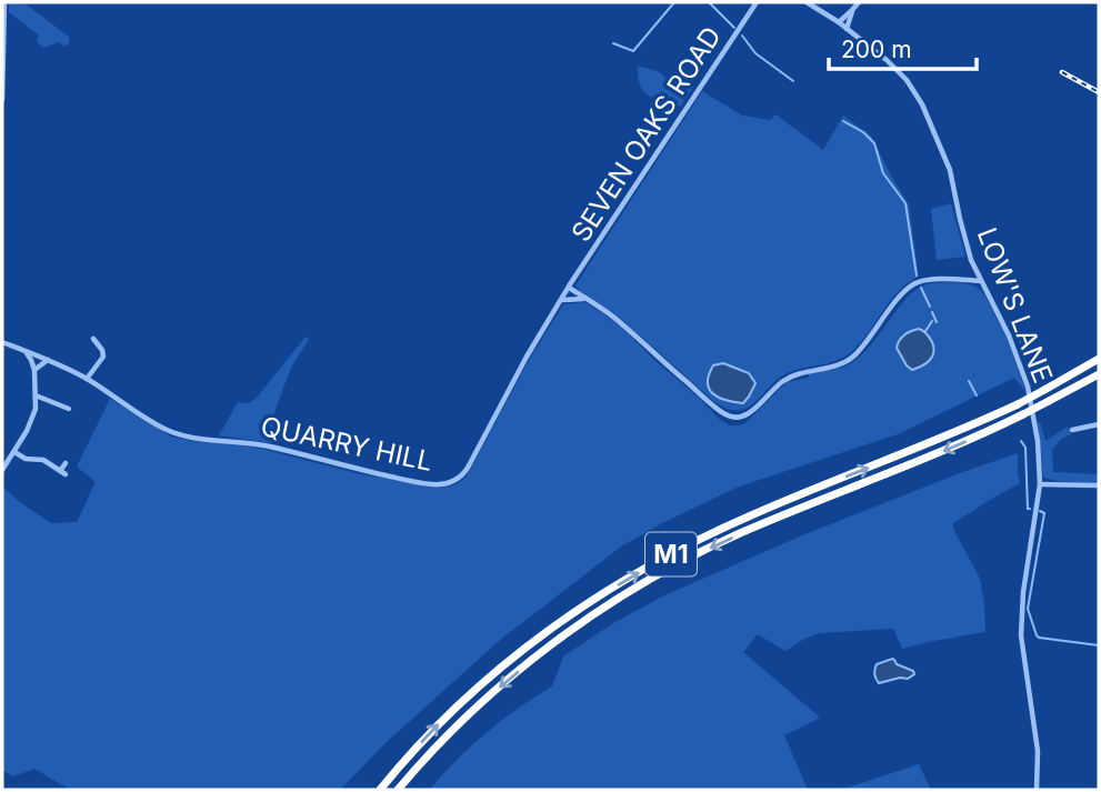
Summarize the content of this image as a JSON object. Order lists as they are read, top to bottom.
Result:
{
  "streets": {
    "highway": ["M1"],
    "street": ["SEVEN OAKS ROAD", "LOW'S LANE", "QUARRY HILL"]
  },
  "crossings": [
    ["SEVEN OAKS ROAD", "QUARRY HILL"]
  ],
  "scale_bar": "200 m"
}
